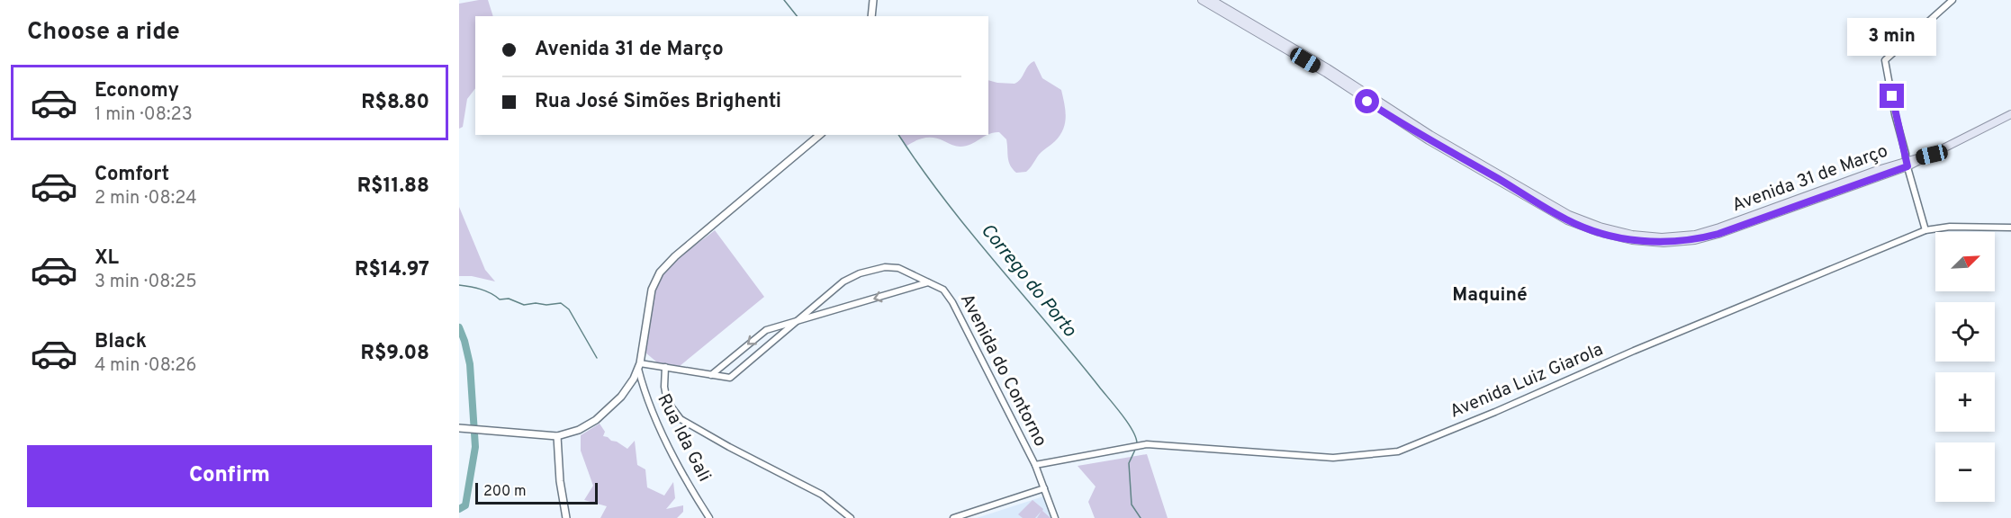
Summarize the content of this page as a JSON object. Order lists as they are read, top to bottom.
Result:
{
  "streets": {
    "main road": ["Avenida 31 de Março"],
    "street": ["Avenida do Contorno", "Avenida Luiz Giarola", "Rua Ida Gali"]
  },
  "crossings": [
    ["Avenida do Contorno", "Avenida Luiz Giarola"]
  ],
  "districts": ["Maquiné"],
  "water": ["Corrego do Porto"],
  "scale_bar": "200 m",
  "north": "top right",
  "page": {
    "heading": "Choose a ride",
    "banner": ["Avenida 31 de Março", "Rua José Simões Brighenti"],
    "bubble": "3 min",
    "list": [
      {
        "name": "Economy",
        "note": "1 min · 08:23",
        "value": "R$8.80"
      },
      {
        "name": "Comfort",
        "note": "2 min · 08:24",
        "value": "R$11.88"
      },
      {
        "name": "XL",
        "note": "3 min · 08:25",
        "value": "R$14.97"
      },
      {
        "name": "Black",
        "note": "4 min · 08:26",
        "value": "R$9.08"
      }
    ],
    "map_buttons": ["+", "−"],
    "buttons": "Confirm",
    "scale": "200 m"
  }
}
